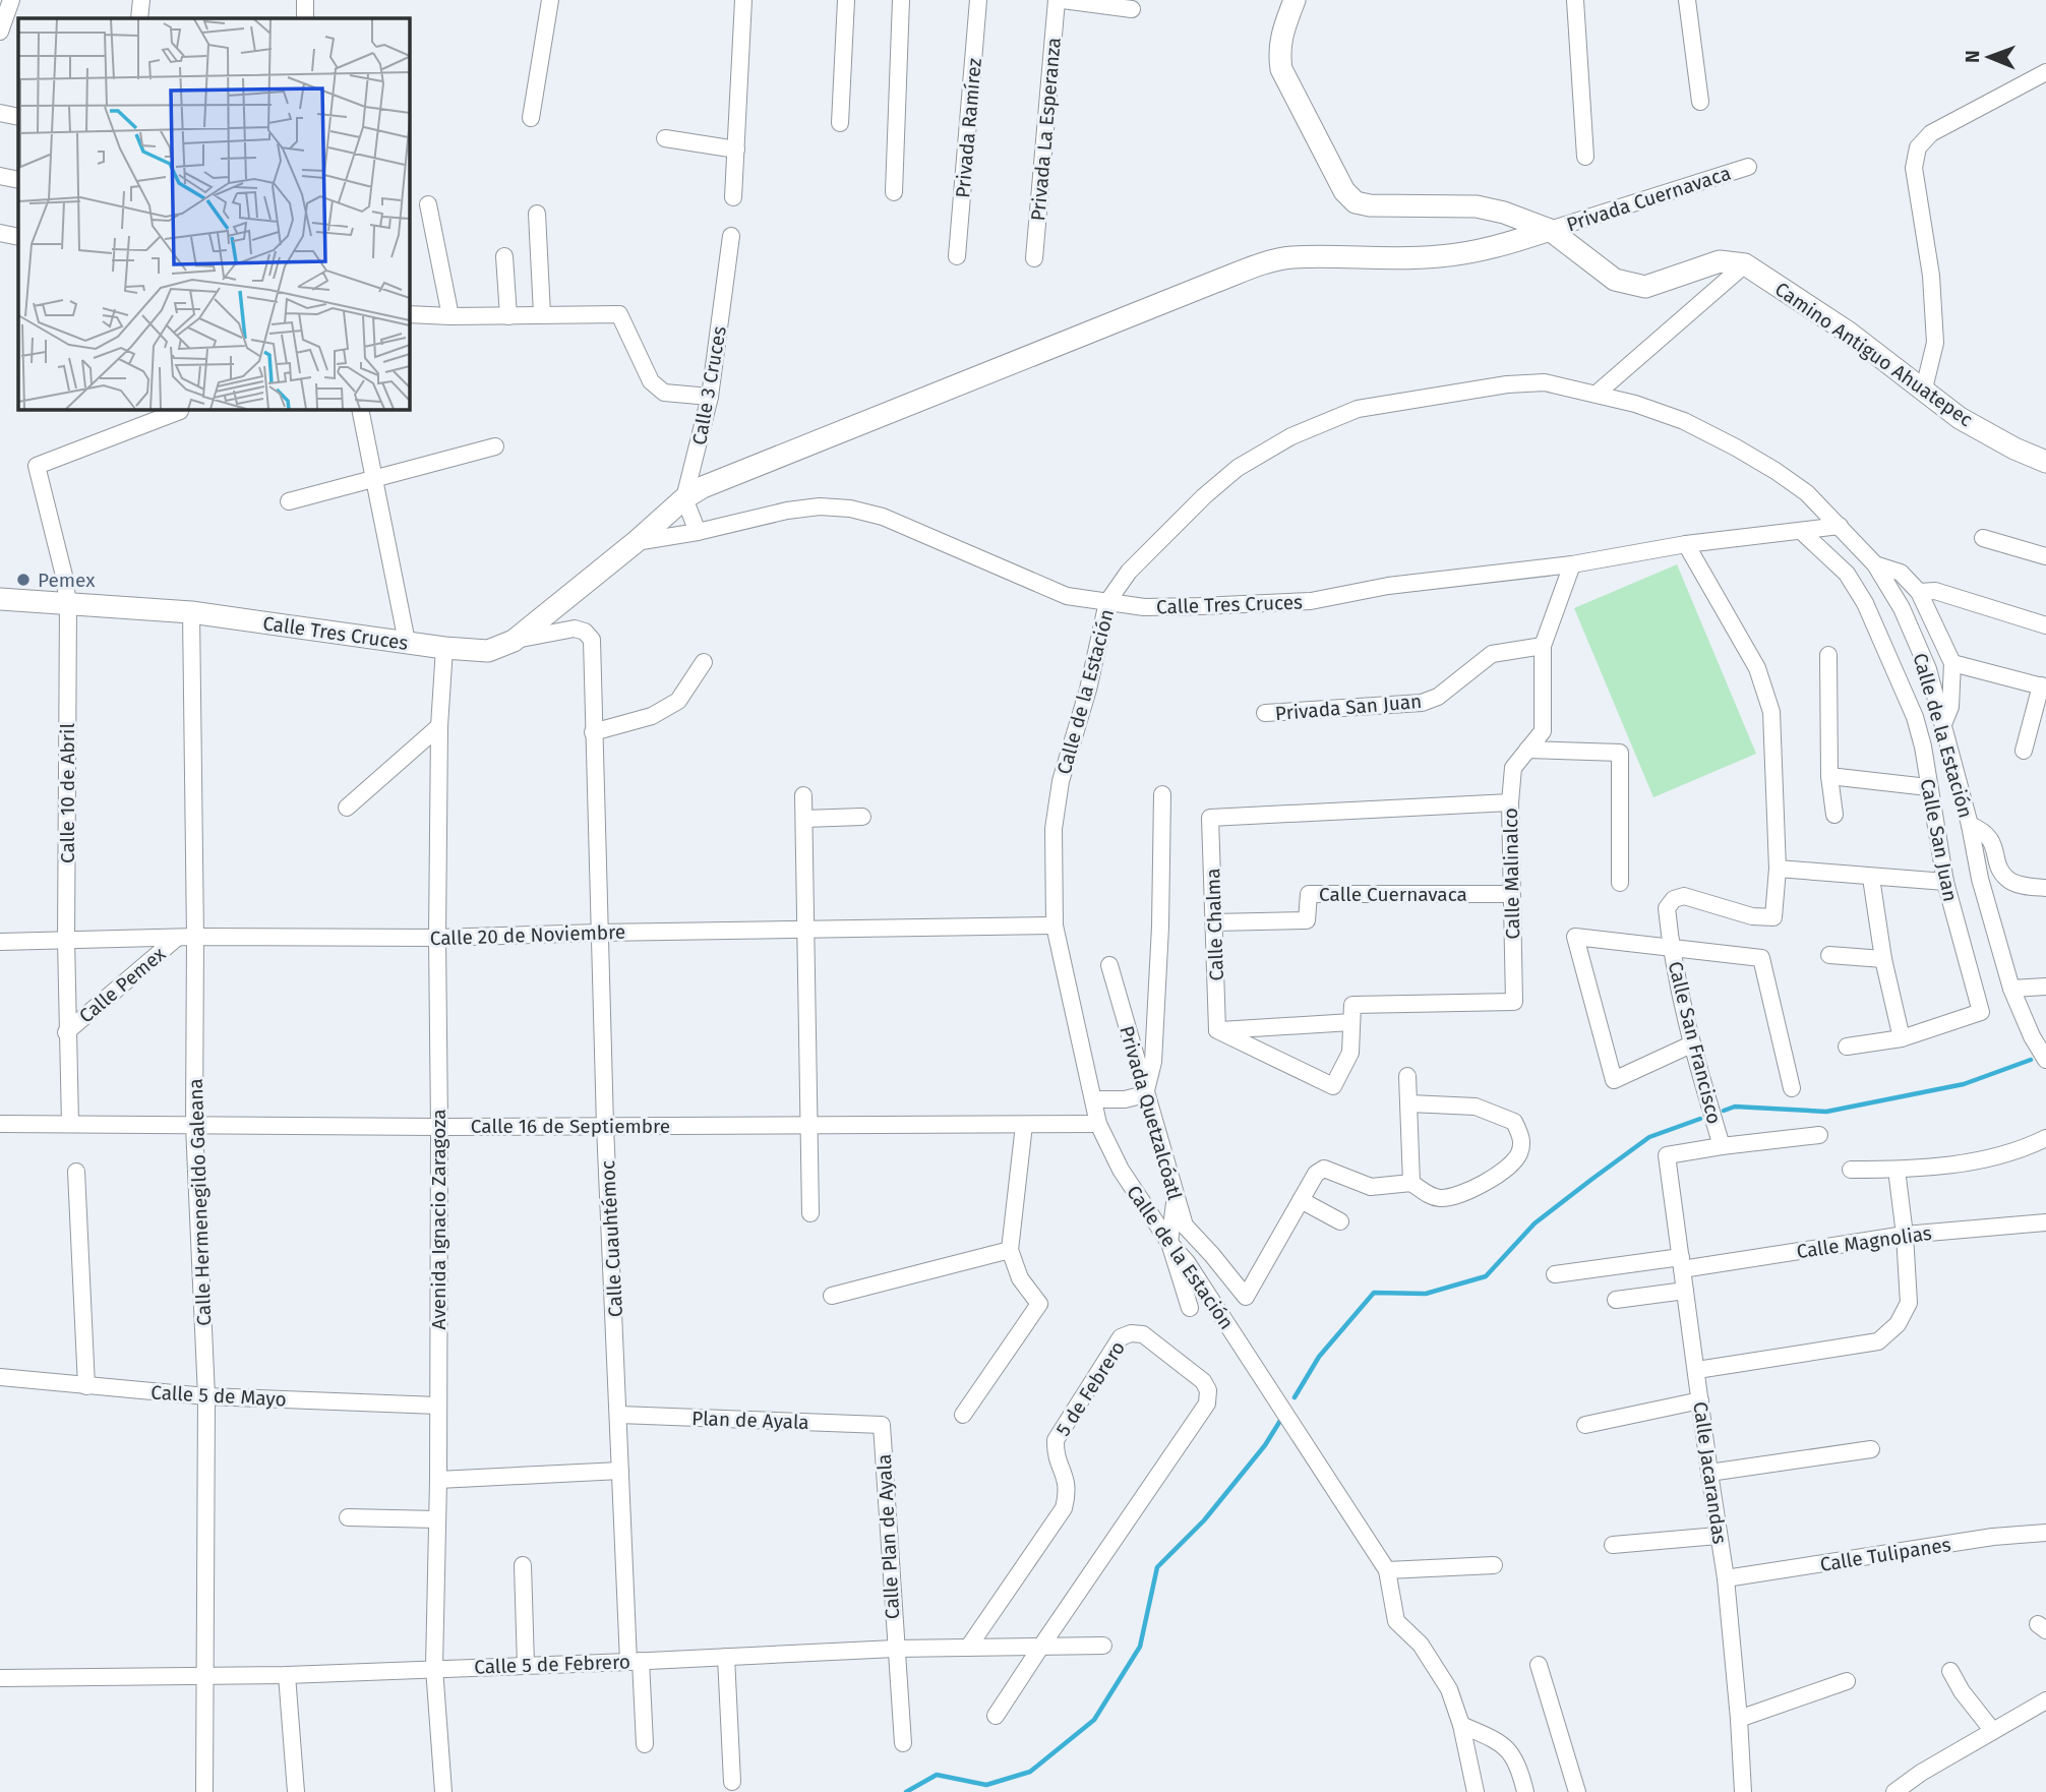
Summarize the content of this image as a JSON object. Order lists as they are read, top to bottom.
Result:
{
  "streets": {
    "street": [
      "Privada Ramírez",
      "Privada La Esperanza",
      "Privada Cuernavaca",
      "Camino Antiguo Ahuatepec",
      "Calle 3 Cruces",
      "Calle Tres Cruces",
      "Calle de la Estación",
      "Privada San Juan",
      "Calle 10 de Abril",
      "Calle San Juan",
      "Calle Malinalco",
      "Calle Cuernavaca",
      "Calle Chalma",
      "Calle 20 de Noviembre",
      "Calle Pemex",
      "Calle San Francisco",
      "Privada Quetzalcóatl",
      "Calle 16 de Septiembre",
      "Calle Hermenegildo Galeana",
      "Avenida Ignacio Zaragoza",
      "Calle Cuauhtémoc",
      "Calle Magnolias",
      "5 de Febrero",
      "Calle 5 de Mayo",
      "Plan de Ayala",
      "Calle Jacarandas",
      "Calle Plan de Ayala",
      "Calle Tulipanes",
      "Calle 5 de Febrero"
    ]
  },
  "crossings": [
    ["Privada Cuernavaca", "Calle Tres Cruces"],
    ["Calle 3 Cruces", "Calle Tres Cruces"],
    ["Calle Tres Cruces", "Calle de la Estación"],
    ["Calle Tres Cruces", "Calle 10 de Abril"],
    ["Calle Tres Cruces", "Calle San Juan"],
    ["Calle Tres Cruces", "Calle Malinalco"],
    ["Calle Tres Cruces", "Calle Hermenegildo Galeana"],
    ["Calle Tres Cruces", "Avenida Ignacio Zaragoza"],
    ["Calle Tres Cruces", "Calle Cuauhtémoc"],
    ["Calle de la Estación", "Calle 20 de Noviembre"],
    ["Calle de la Estación", "Calle 16 de Septiembre"],
    ["Privada San Juan", "Calle Malinalco"],
    ["Calle 10 de Abril", "Calle 20 de Noviembre"],
    ["Calle 10 de Abril", "Calle Pemex"],
    ["Calle 10 de Abril", "Calle 16 de Septiembre"],
    ["Calle Malinalco", "Calle Cuernavaca"],
    ["Calle Malinalco", "Calle Chalma"],
    ["Calle Cuernavaca", "Calle Chalma"],
    ["Calle 20 de Noviembre", "Calle Pemex"],
    ["Calle 20 de Noviembre", "Calle Hermenegildo Galeana"],
    ["Calle 20 de Noviembre", "Avenida Ignacio Zaragoza"],
    ["Calle 20 de Noviembre", "Calle Cuauhtémoc"],
    ["Calle San Francisco", "Calle Jacarandas"],
    ["Calle 16 de Septiembre", "Calle Hermenegildo Galeana"],
    ["Calle 16 de Septiembre", "Avenida Ignacio Zaragoza"],
    ["Calle 16 de Septiembre", "Calle Cuauhtémoc"],
    ["Calle Hermenegildo Galeana", "Calle 5 de Mayo"],
    ["Calle Hermenegildo Galeana", "Calle 5 de Febrero"],
    ["Avenida Ignacio Zaragoza", "Calle 5 de Mayo"],
    ["Avenida Ignacio Zaragoza", "Calle 5 de Febrero"],
    ["Calle Cuauhtémoc", "Plan de Ayala"],
    ["Calle Cuauhtémoc", "Calle 5 de Febrero"],
    ["Calle Magnolias", "Calle Jacarandas"],
    ["5 de Febrero", "Calle 5 de Febrero"],
    ["Plan de Ayala", "Calle Plan de Ayala"],
    ["Calle Jacarandas", "Calle Tulipanes"],
    ["Calle Plan de Ayala", "Calle 5 de Febrero"]
  ],
  "places": ["Pemex"],
  "north": "left"
}
